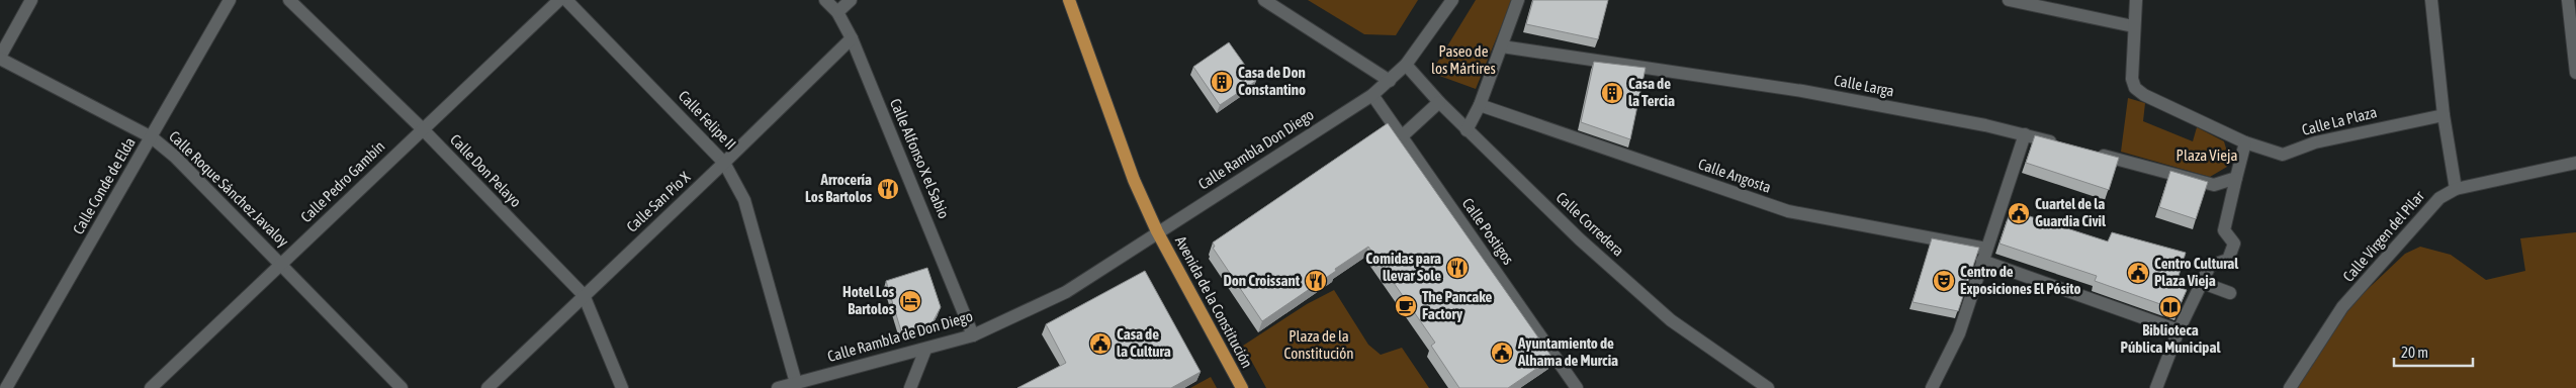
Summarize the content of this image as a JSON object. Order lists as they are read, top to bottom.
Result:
{
  "streets": {
    "main road": ["Avenida de la Constitución"],
    "street": [
      "Calle Larga",
      "Calle Felipe II",
      "Calle La Plaza",
      "Calle Rambla Don Diego",
      "Calle Alfonso X el Sabio",
      "Calle Don Pelayo",
      "Calle Angosta",
      "Calle Pedro Gambín",
      "Calle Conde de Elda",
      "Calle Roque Sánchez Javaloy",
      "Calle San Pío X",
      "Calle Corredera",
      "Calle Postigos",
      "Calle Virgen del Pilar",
      "Calle Rambla de Don Diego"
    ]
  },
  "crossings": [
    ["Calle Felipe II", "Calle San Pío X"],
    ["Calle Felipe II", "Calle Rambla de Don Diego"],
    ["Calle Rambla Don Diego", "Calle Postigos"],
    ["Calle Rambla Don Diego", "Avenida de la Constitución"],
    ["Calle Rambla Don Diego", "Calle Rambla de Don Diego"],
    ["Calle Alfonso X el Sabio", "Calle San Pío X"],
    ["Calle Alfonso X el Sabio", "Calle Rambla de Don Diego"],
    ["Calle Don Pelayo", "Calle Pedro Gambín"],
    ["Calle Don Pelayo", "Calle San Pío X"],
    ["Calle Pedro Gambín", "Calle Roque Sánchez Javaloy"],
    ["Calle Conde de Elda", "Calle Roque Sánchez Javaloy"],
    ["Avenida de la Constitución", "Calle Rambla de Don Diego"]
  ],
  "parks": ["Paseo de los Mártires", "Plaza Vieja", "Plaza de la Constitución"],
  "places": {
    "building": ["Casa de Don Constantino", "Casa de la Tercia"],
    "restaurant": ["Arrocería Los Bartolos", "Comidas para llevar Sole", "Don Croissant"],
    "public building": [
      "Cuartel de la Guardia Civil",
      "Centro Cultural Plaza Vieja",
      "Casa de la Cultura",
      "Ayuntamiento de Alhama de Murcia"
    ],
    "theatre": ["Centro de Exposiciones El Pósito"],
    "hotel": ["Hotel Los Bartolos"],
    "cafe": ["The Pancake Factory"],
    "library": ["Biblioteca Pública Municipal"]
  },
  "scale_bar": "20 m"
}
